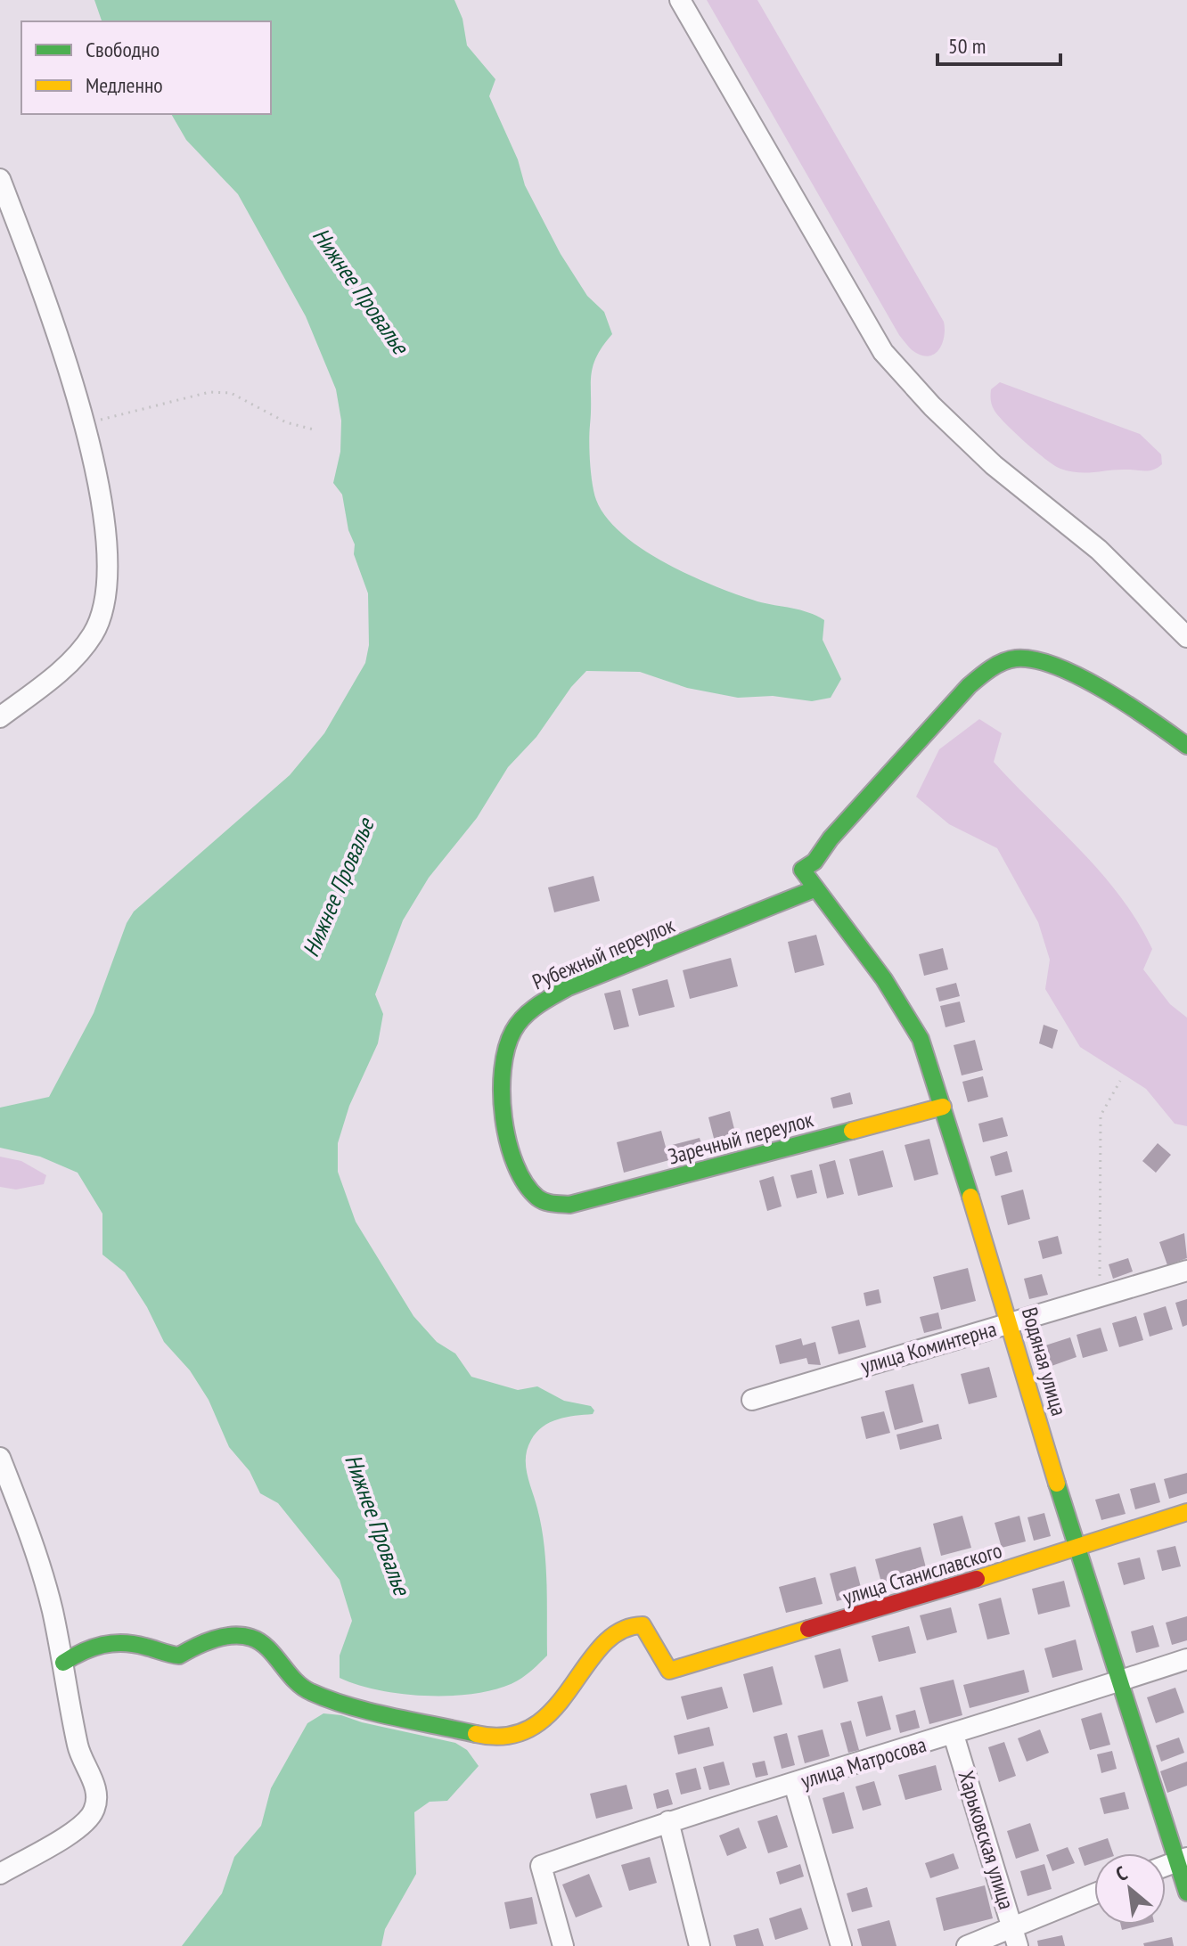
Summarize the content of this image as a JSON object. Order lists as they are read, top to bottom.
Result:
{
  "streets": {
    "street": [
      "Рубежный переулок",
      "Заречный переулок",
      "улица Коминтерна",
      "Водяная улица",
      "улица Станиславского",
      "улица Матросова",
      "Харьковская улица"
    ]
  },
  "crossings": [
    ["Рубежный переулок", "Заречный переулок"],
    ["Рубежный переулок", "Водяная улица"],
    ["Заречный переулок", "Водяная улица"],
    ["улица Коминтерна", "Водяная улица"],
    ["Водяная улица", "улица Станиславского"],
    ["Водяная улица", "улица Матросова"],
    ["улица Матросова", "Харьковская улица"]
  ],
  "water": ["Нижнее Провалье"],
  "legend": ["Свободно", "Медленно"],
  "scale_bar": "50 m",
  "north": "top left"
}
